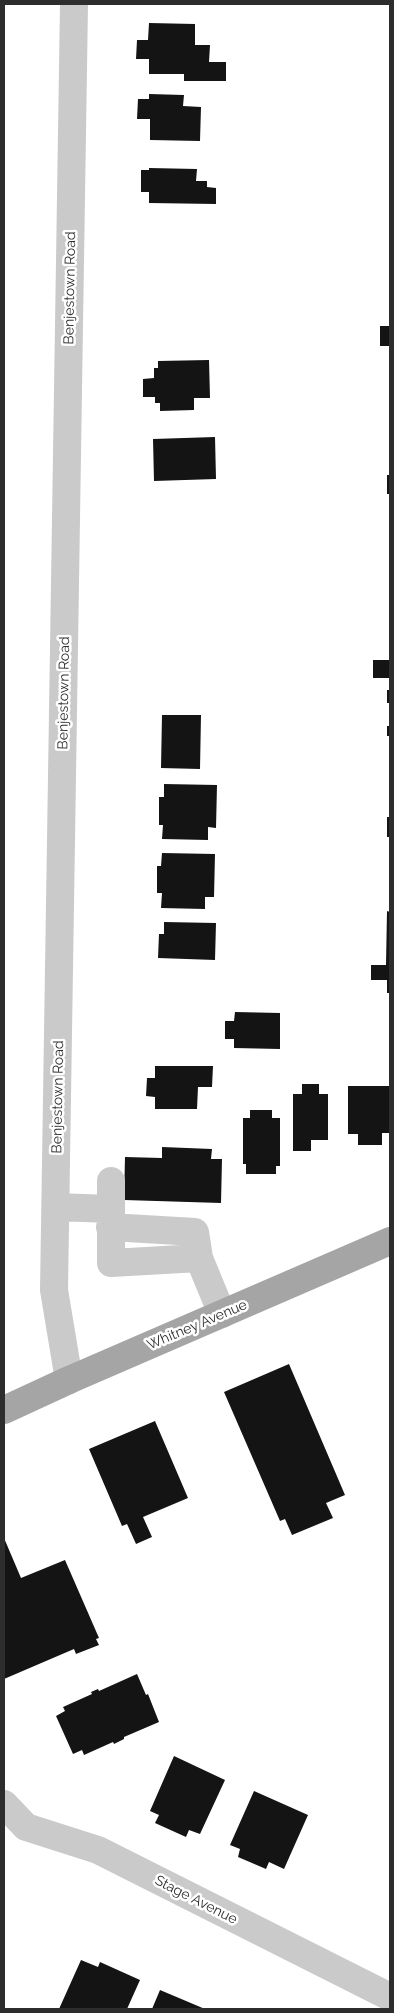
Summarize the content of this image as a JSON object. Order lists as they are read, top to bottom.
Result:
{
  "streets": {
    "main road": ["Whitney Avenue"],
    "street": ["Benjestown Road", "Stage Avenue"]
  },
  "crossings": [
    ["Benjestown Road", "Whitney Avenue"]
  ]
}
